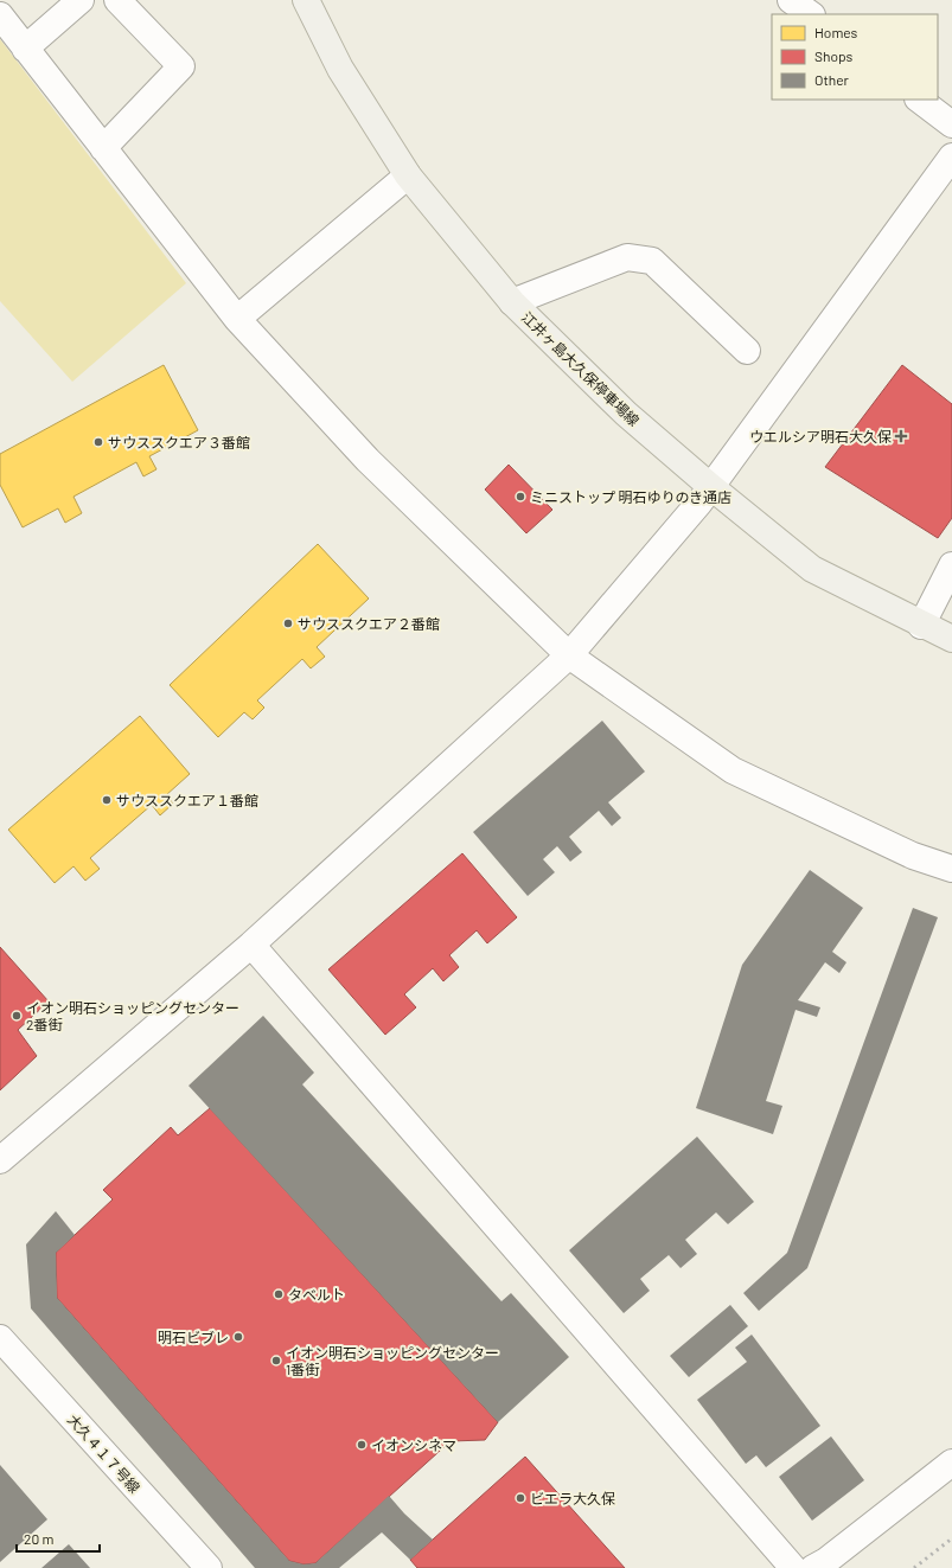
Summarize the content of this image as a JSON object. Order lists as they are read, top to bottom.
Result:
{
  "streets": {
    "main road": ["江井ヶ島大久保停車場線"],
    "street": ["大久４１７号線"]
  },
  "places": {
    "health": ["ウエルシア明石大久保"],
    "other": [
      "サウススクエア３番館",
      "ミニストップ 明石ゆりのき通店",
      "サウススクエア２番館",
      "サウススクエア１番館",
      "イオン明石ショッピングセンター 2番街",
      "タベルト",
      "明石ビブレ",
      "イオン明石ショッピングセンター 1番街",
      "イオンシネマ",
      "ビエラ大久保"
    ]
  },
  "legend": ["Homes", "Shops", "Other"],
  "scale_bar": "20 m"
}
